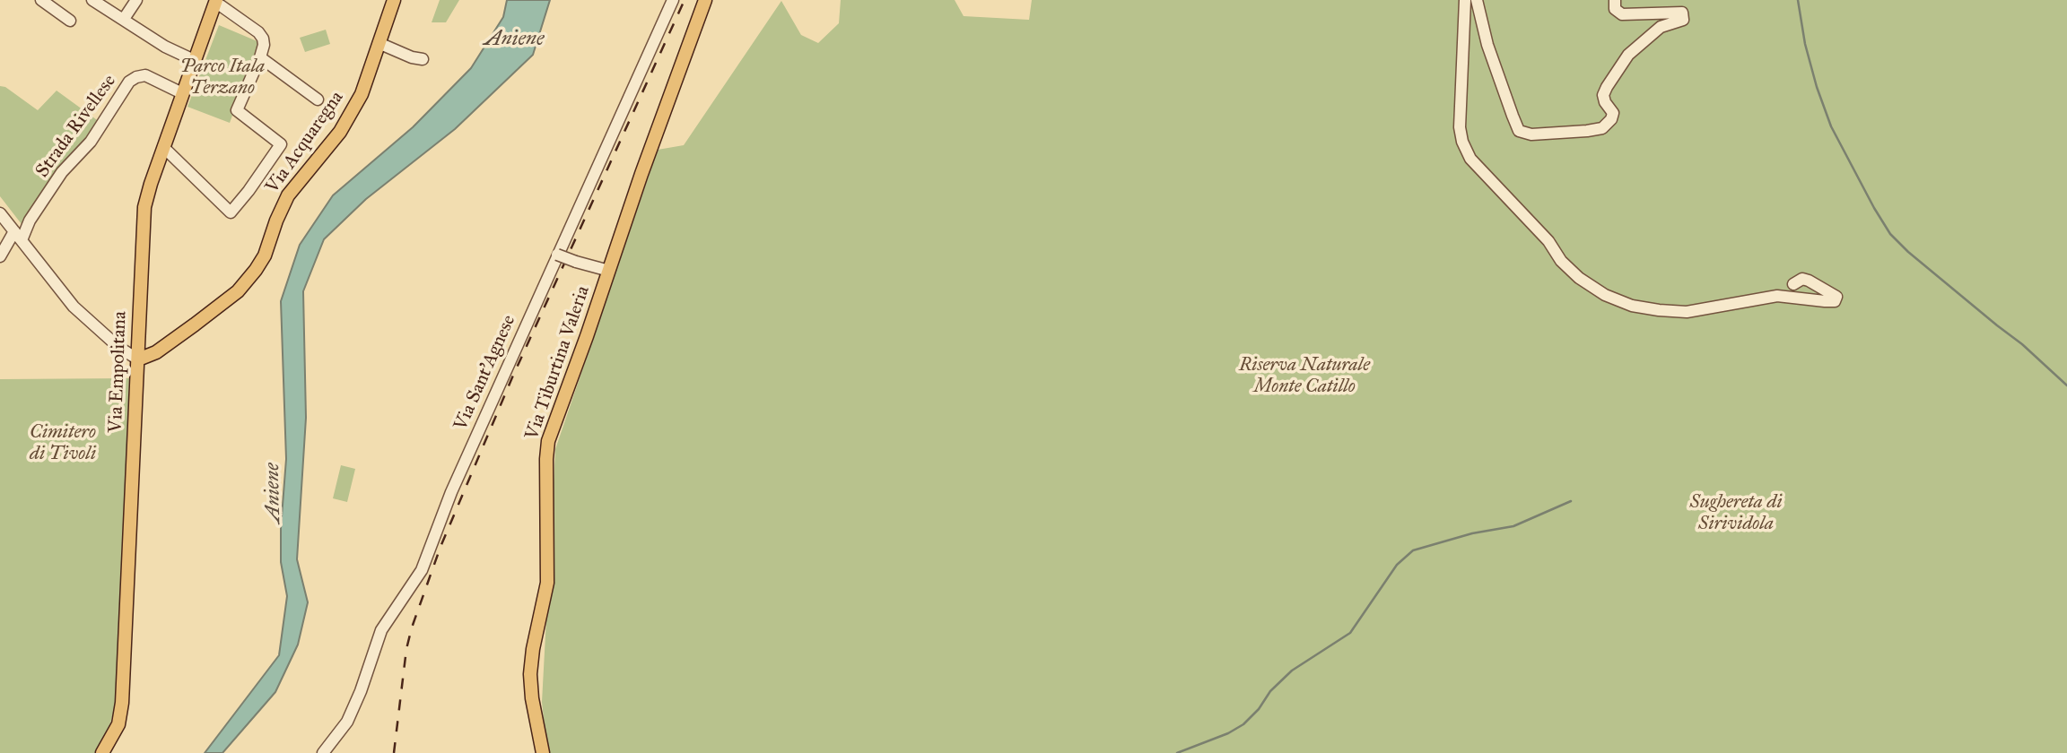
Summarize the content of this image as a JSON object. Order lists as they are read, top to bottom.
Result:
{
  "streets": {
    "main road": ["Via Acquaregna", "Via Tiburtina Valeria", "Via Empolitana"],
    "street": ["Strada Rivellese", "Via Sant'Agnese"]
  },
  "crossings": [
    ["Strada Rivellese", "Via Empolitana"],
    ["Via Acquaregna", "Via Empolitana"]
  ],
  "water": ["Aniene"],
  "parks": [
    "Parco Itala Terzano",
    "Riserva Naturale Monte Catillo",
    "Cimitero di Tivoli",
    "Sughereta di Sirividola"
  ]
}
